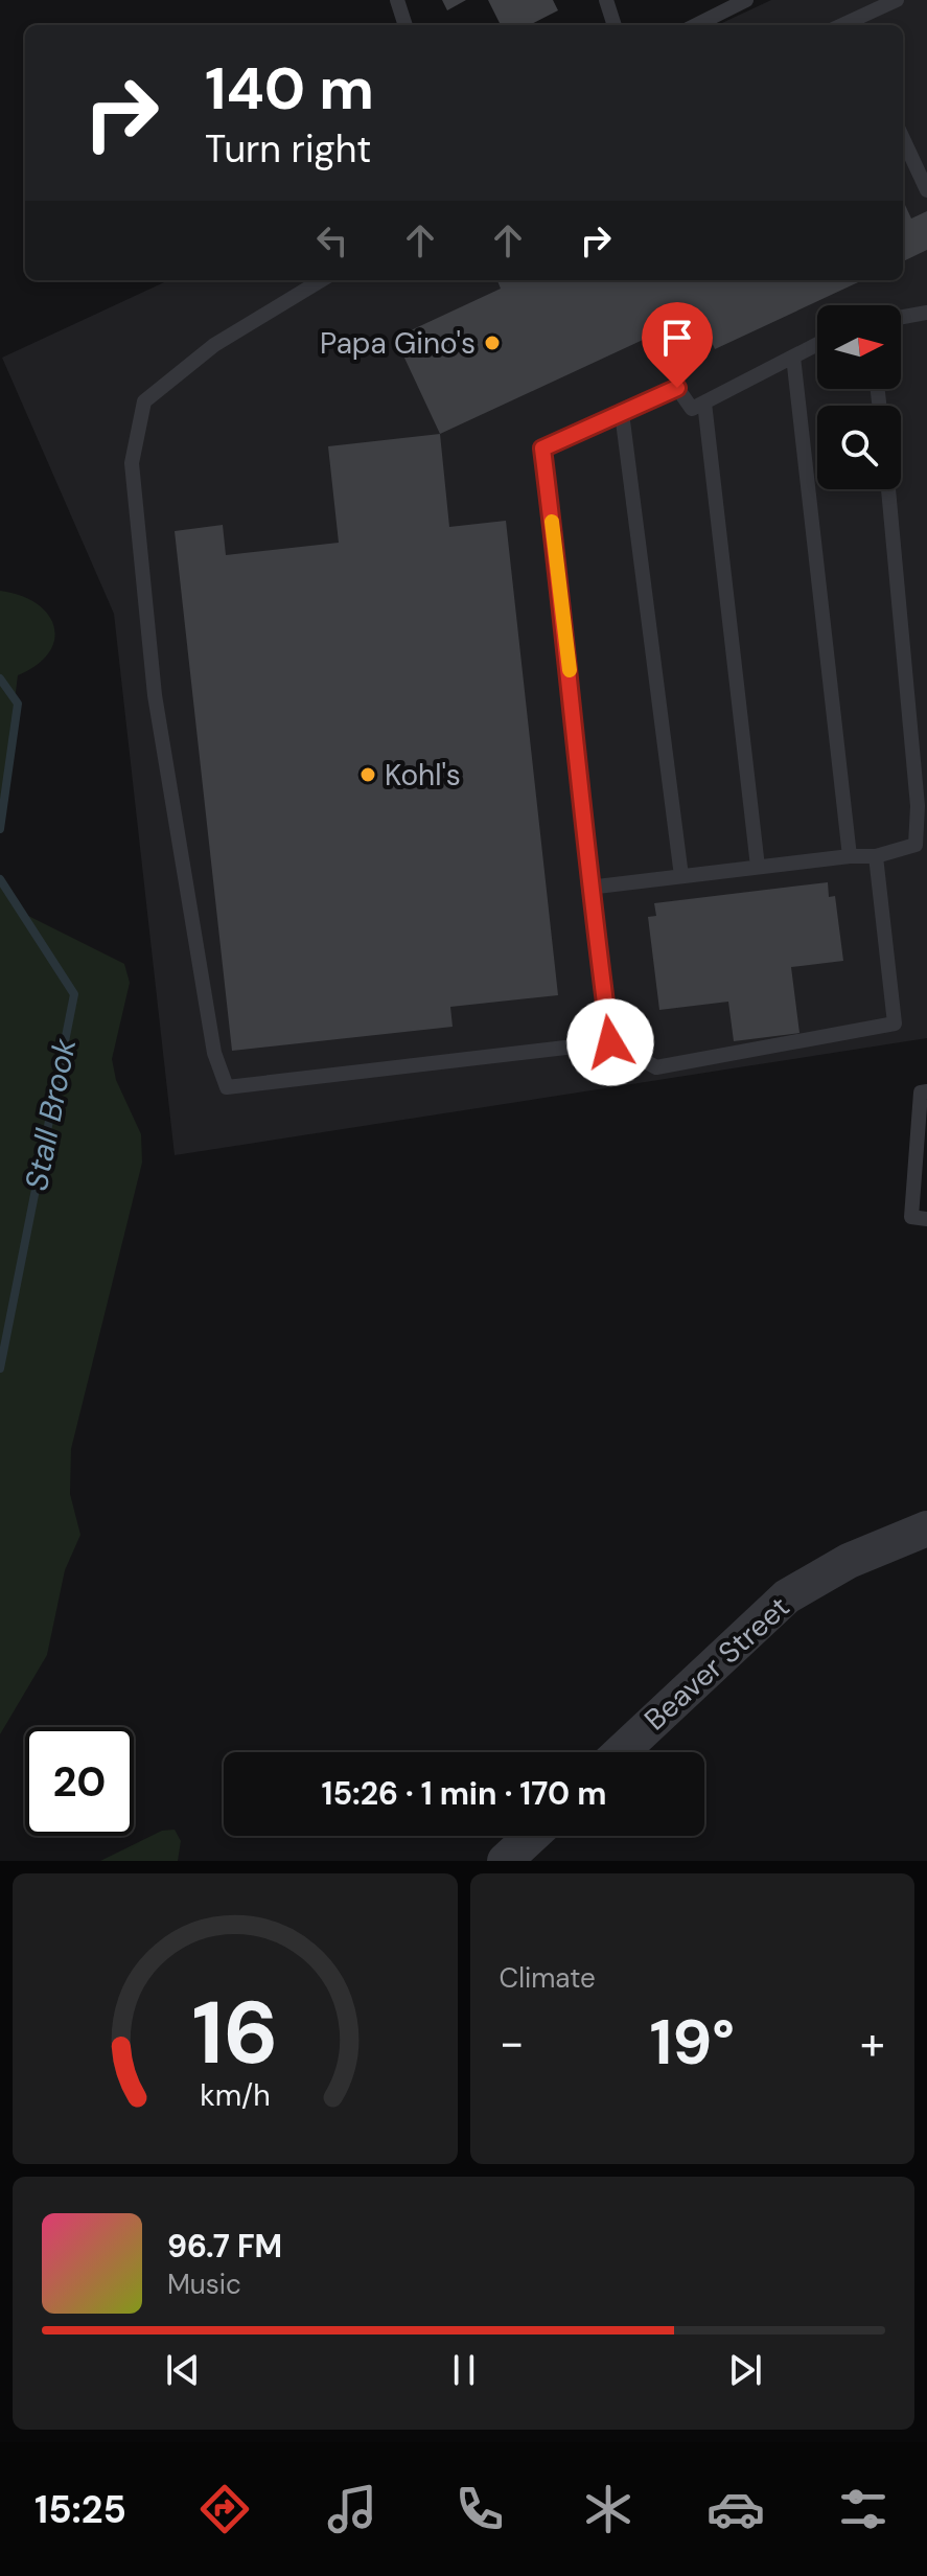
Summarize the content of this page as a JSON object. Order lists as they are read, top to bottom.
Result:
{
  "streets": {
    "street": ["Beaver Street"]
  },
  "water": ["Stall Brook"],
  "places": ["Papa Gino's", "Kohl's"],
  "north": "right",
  "page": {
    "turn": ["140 m", "Turn right"],
    "limit": "20",
    "trip": "15:26 · 1 min · 170 m",
    "tile": "Climate",
    "heat": ["−", "19°", "+"],
    "song": ["96.7 FM", "Music"],
    "tabs": "15:25",
    "gauge": ["16", "km/h"]
  }
}
